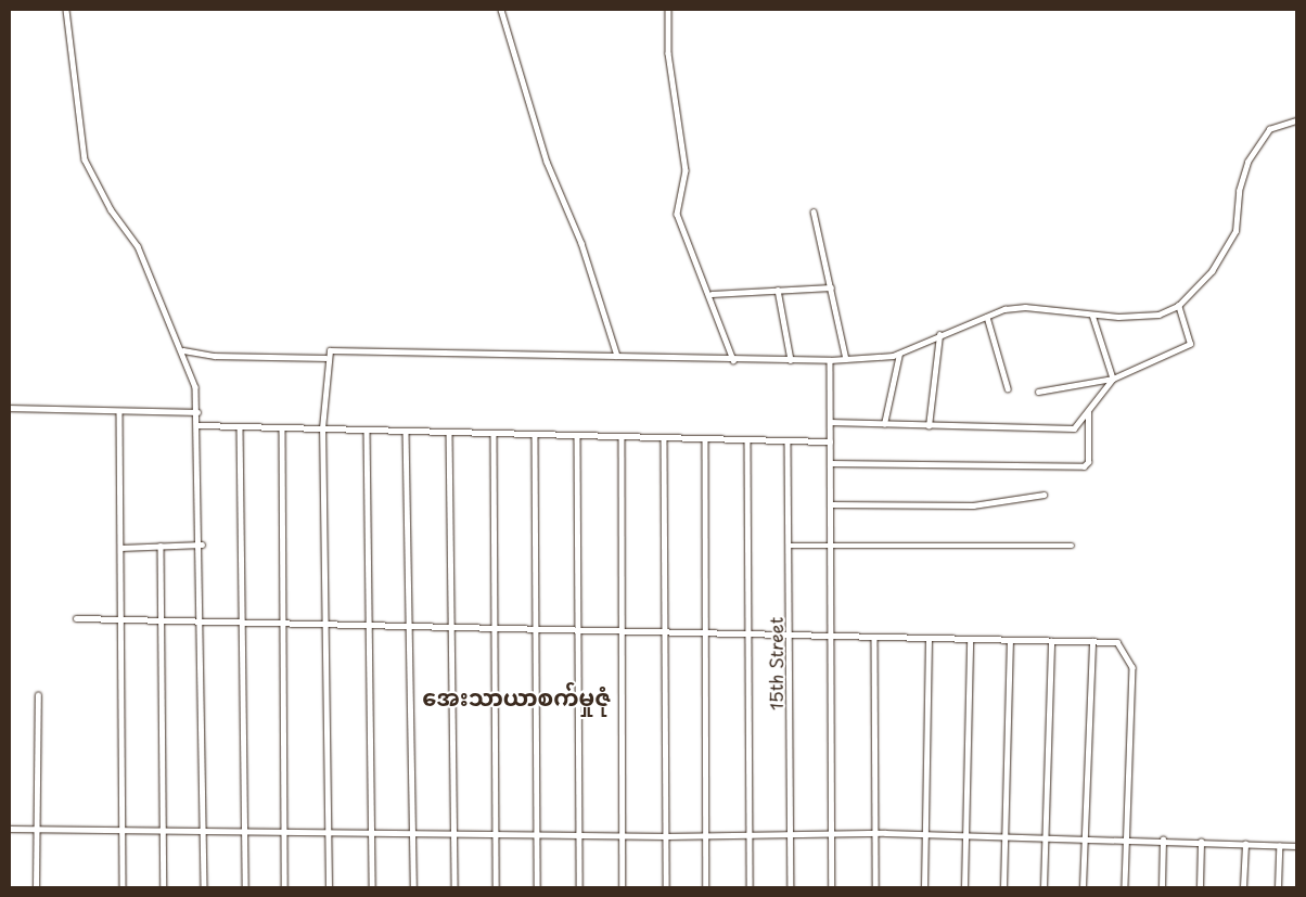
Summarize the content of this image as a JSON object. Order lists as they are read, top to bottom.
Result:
{
  "streets": {
    "street": ["15th Street"]
  },
  "districts": ["အေးသာယာစက်မှုဇုံ"]
}
